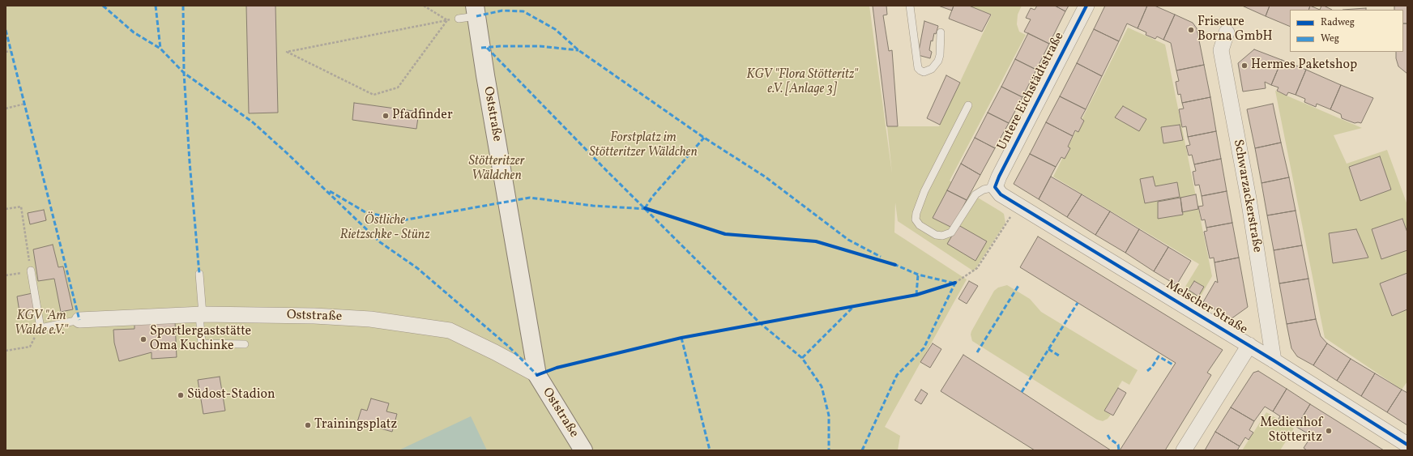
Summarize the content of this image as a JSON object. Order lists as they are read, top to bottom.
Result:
{
  "streets": {
    "street": [
      "Untere Eichstädtstraße",
      "Oststraße",
      "Schwarzackerstraße",
      "Melscher Straße"
    ]
  },
  "crossings": [
    ["Untere Eichstädtstraße", "Melscher Straße"],
    ["Schwarzackerstraße", "Melscher Straße"]
  ],
  "parks": [
    "KGV \"Flora Stötteritz\" e.V. [Anlage 3]",
    "Forstplatz im Stötteritzer Wäldchen",
    "Stötteritzer Wäldchen",
    "Östliche Rietzschke - Stünz",
    "KGV \"Am Walde e.V.\""
  ],
  "places": [
    "Friseure Borna GmbH",
    "Hermes Paketshop",
    "Pfadfinder",
    "Sportlergaststätte Oma Kuchinke",
    "Südost-Stadion",
    "Trainingsplatz",
    "Medienhof Stötteritz"
  ],
  "legend": ["Radweg", "Weg"]
}
